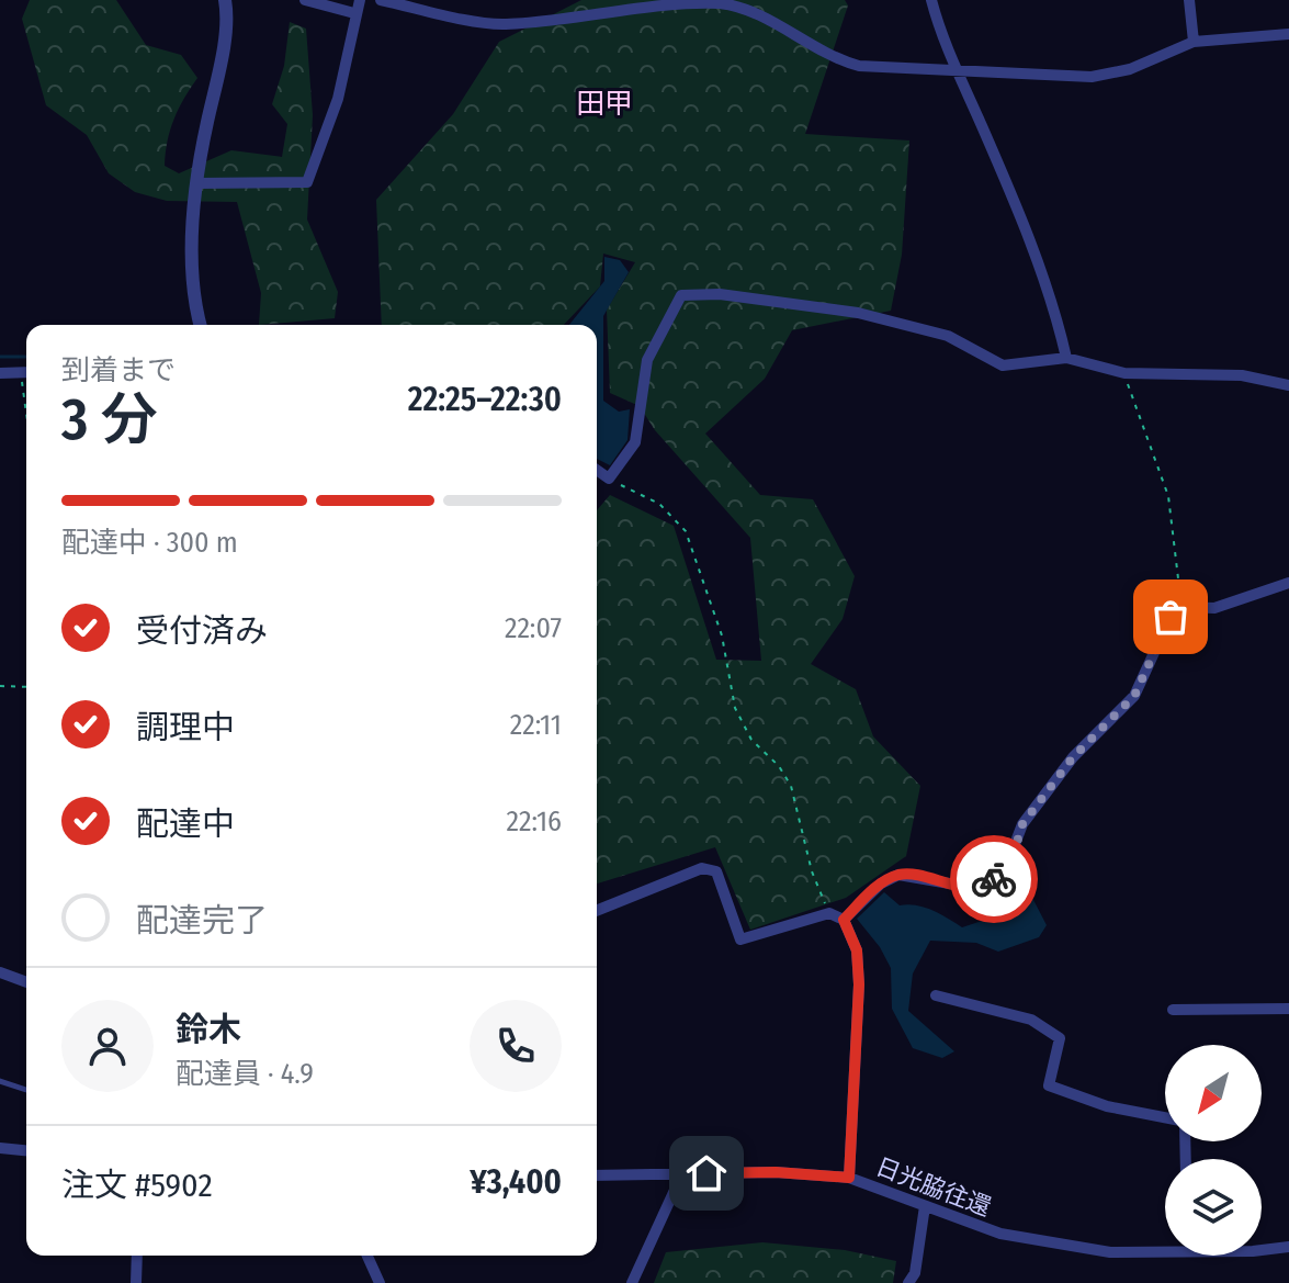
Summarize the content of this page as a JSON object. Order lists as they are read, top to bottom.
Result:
{
  "streets": {
    "street": ["日光脇往還"]
  },
  "districts": ["田甲"],
  "north": "bottom left",
  "page": {
    "heading": ["3 分", "到着まで", "22:25–22:30"],
    "panel": [
      "鈴木",
      "配達員 · 4.9",
      "注文 #5902",
      "¥3,400"
    ],
    "bar": "配達中 · 300 m",
    "list": [
      ["受付済み", "22:07"],
      ["調理中", "22:11"],
      ["配達中", "22:16"],
      "配達完了"
    ]
  }
}
